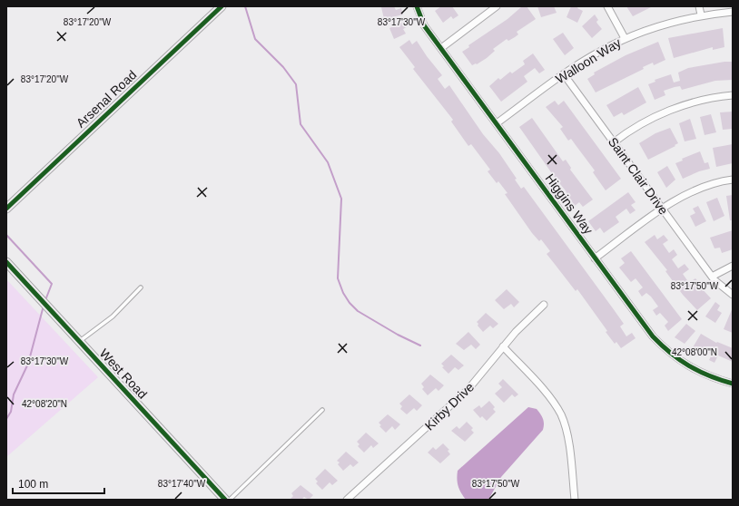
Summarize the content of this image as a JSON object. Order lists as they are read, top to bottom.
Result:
{
  "streets": {
    "street": [
      "Walloon Way",
      "Arsenal Road",
      "Saint Clair Drive",
      "Higgins Way",
      "West Road",
      "Kirby Drive"
    ]
  },
  "crossings": [
    ["Walloon Way", "Saint Clair Drive"],
    ["Walloon Way", "Higgins Way"]
  ],
  "scale_bar": "100 m",
  "coordinates": [
    "83°17'20\"W",
    "83°17'30\"W",
    "83°17'50\"W",
    "42°08'00\"N",
    "42°08'20\"N",
    "83°17'40\"W"
  ]
}
